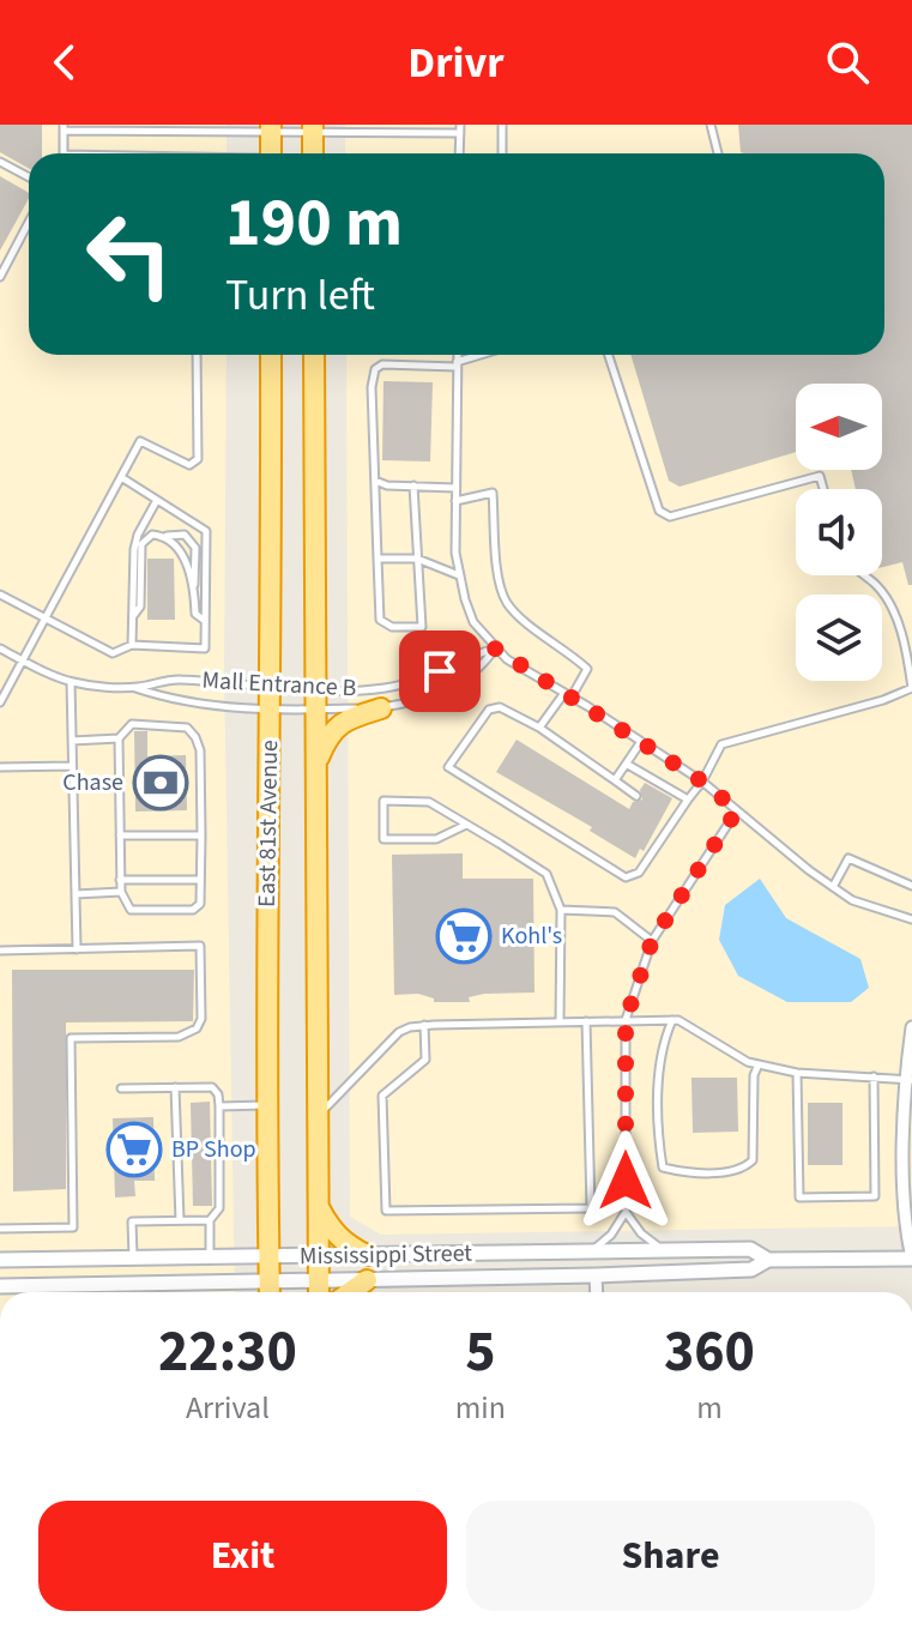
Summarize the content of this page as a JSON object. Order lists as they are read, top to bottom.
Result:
{
  "streets": {
    "highway": ["East 81st Avenue"],
    "street": ["Mississippi Street"],
    "lane": ["Mall Entrance B"]
  },
  "crossings": [
    ["Mall Entrance B", "East 81st Avenue"],
    ["East 81st Avenue", "Mississippi Street"]
  ],
  "places": {
    "bank": ["Chase"],
    "supermarket": ["Kohl's", "BP Shop"]
  },
  "north": "left",
  "page": {
    "header": "Drivr",
    "turn": ["190 m", "Turn left"],
    "eta": [
      "22:30",
      "Arrival",
      "5",
      "min",
      "360",
      "m"
    ],
    "buttons": ["Exit", "Share"]
  }
}
